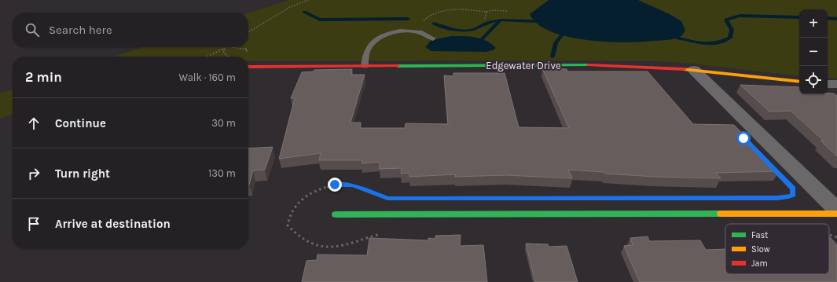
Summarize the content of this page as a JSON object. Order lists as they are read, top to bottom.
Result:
{
  "streets": {
    "street": ["Edgewater Drive"]
  },
  "legend": ["Fast", "Slow", "Jam"],
  "page": {
    "map_buttons": ["+", "−"],
    "search": "Search here",
    "heading": ["2 min", "Walk · 160 m"],
    "list": [
      ["Continue", "30 m"],
      ["Turn right", "130 m"],
      "Arrive at destination"
    ]
  }
}
